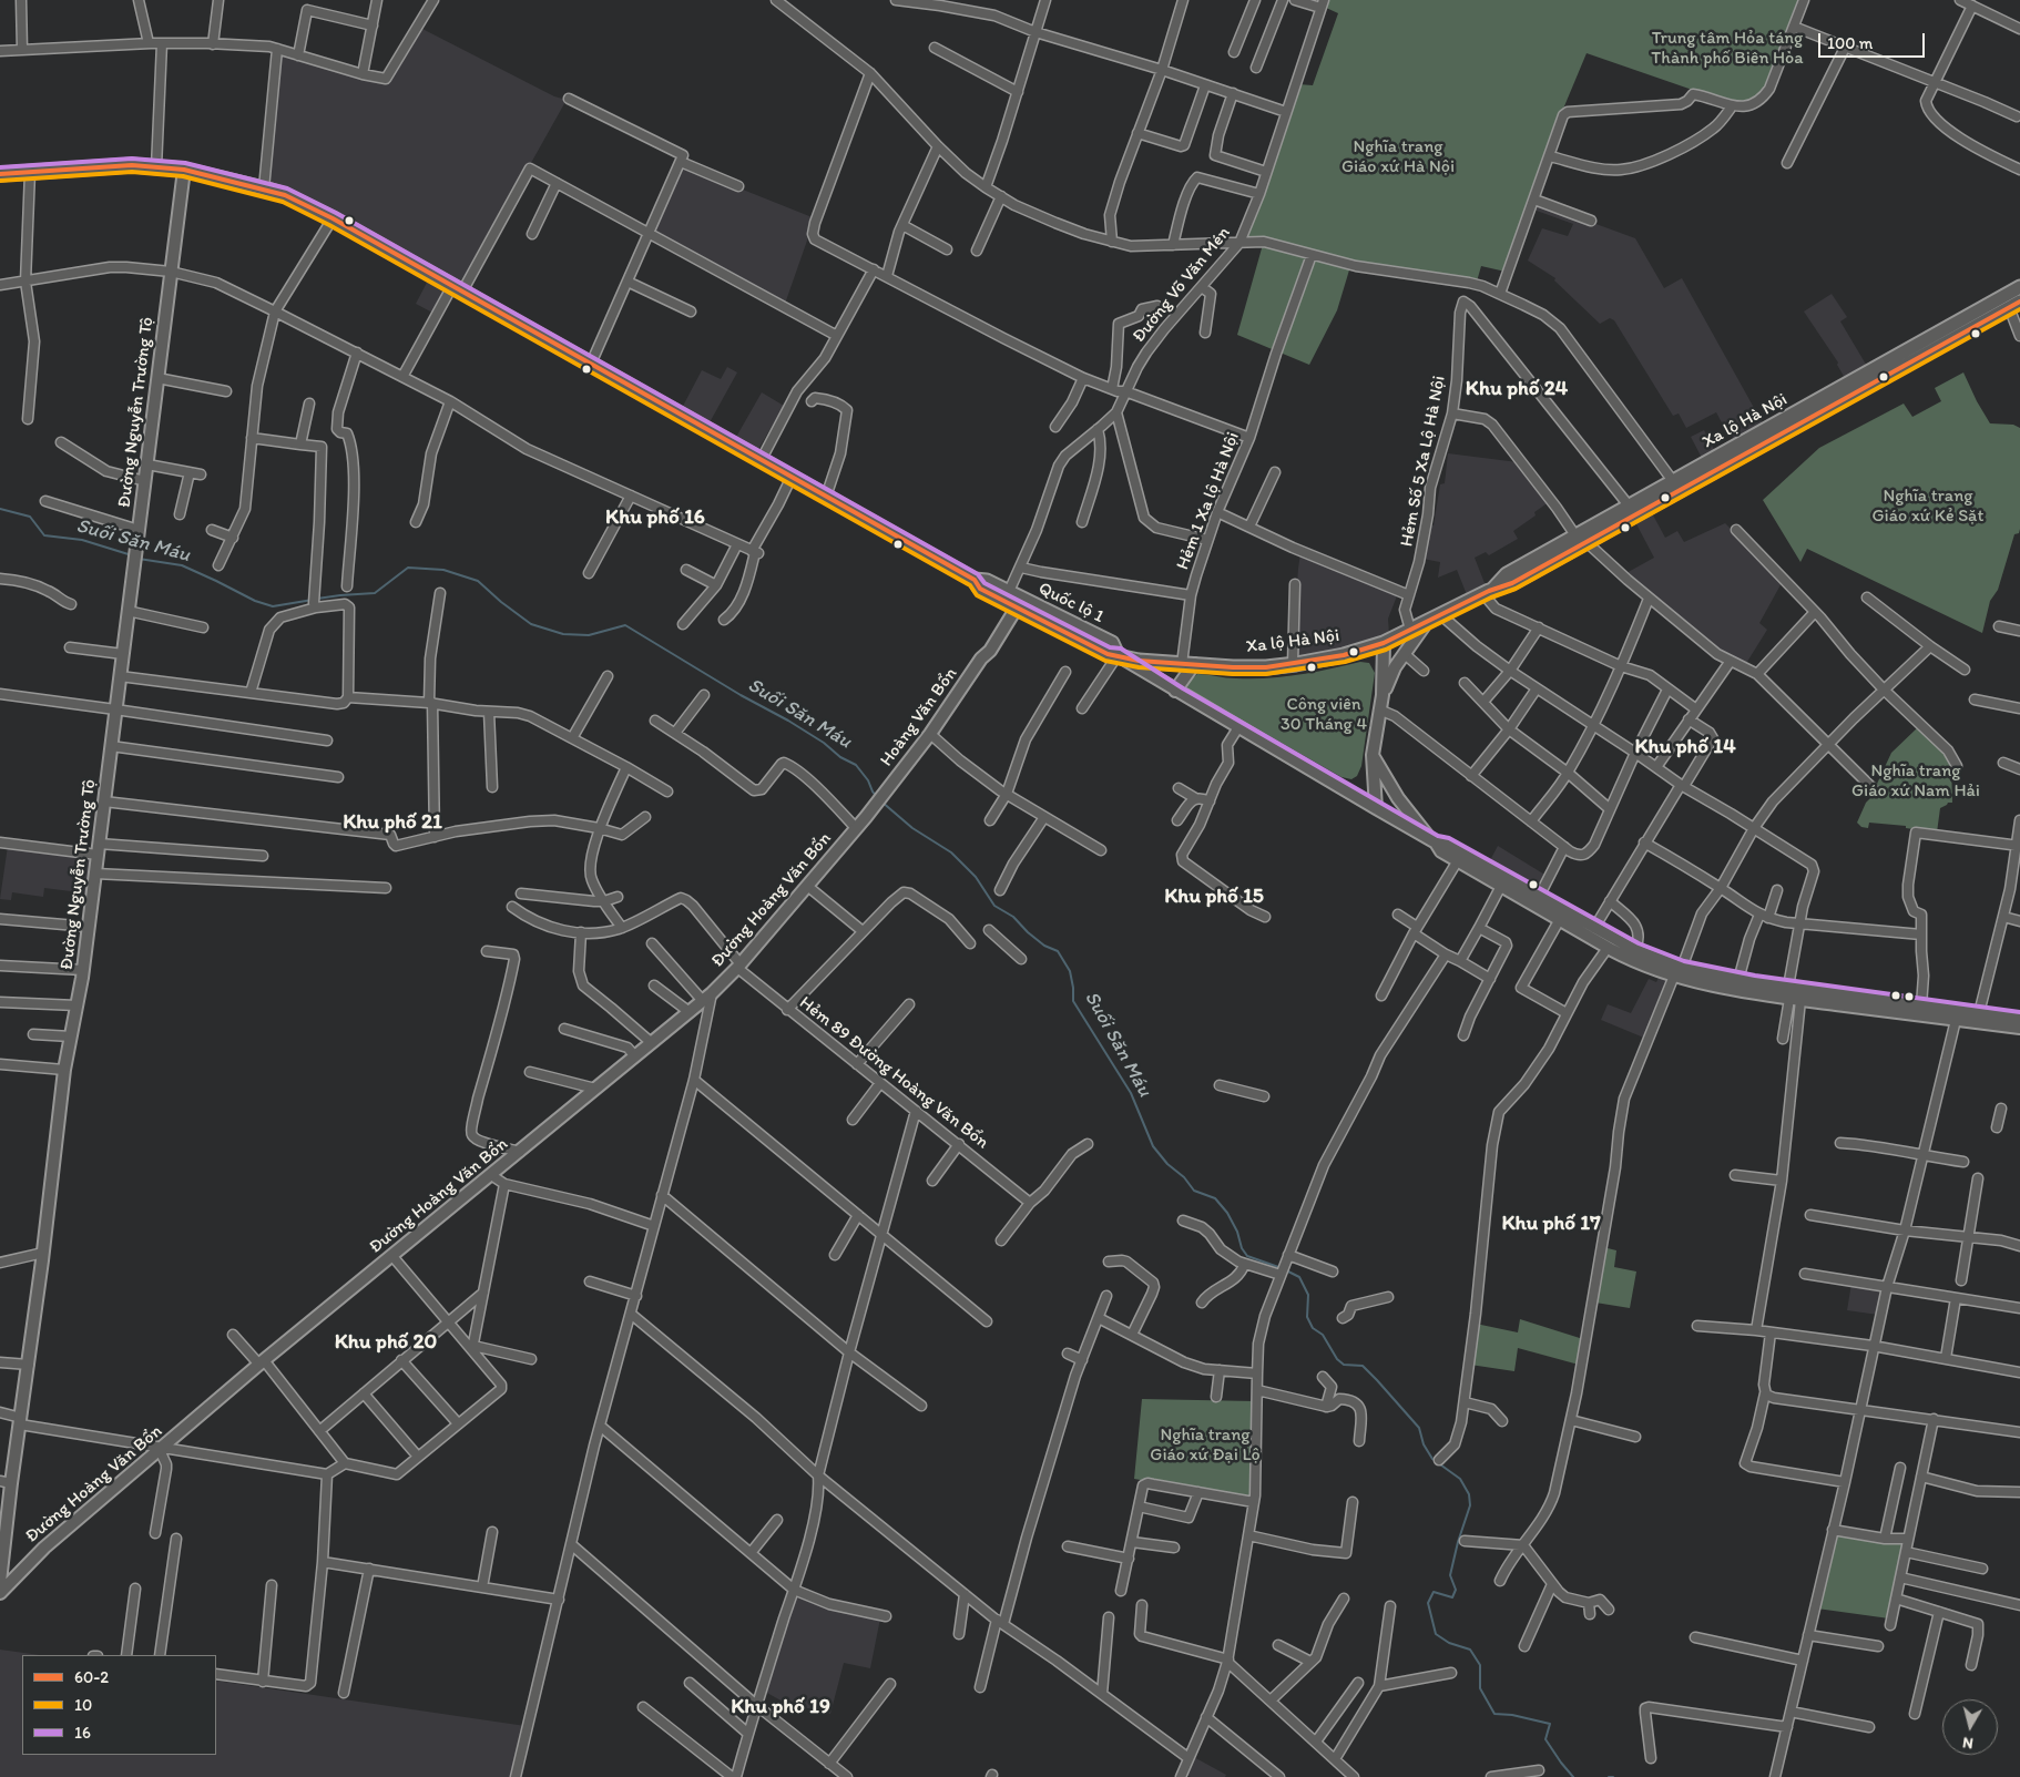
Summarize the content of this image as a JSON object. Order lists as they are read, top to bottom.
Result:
{
  "streets": {
    "highway": ["Xa lộ Hà Nội", "Quốc lộ 1"],
    "main road": ["Đường Nguyễn Trường Tộ", "Hoàng Văn Bổn", "Đường Hoàng Văn Bổn"],
    "street": [
      "Đường Võ Văn Mén",
      "Hẻm Số 5 Xa Lộ Hà Nội",
      "Hẻm 1 Xa lộ Hà Nội",
      "Hẻm 89 Đường Hoàng Văn Bổn"
    ]
  },
  "crossings": [
    ["Đường Võ Văn Mén", "Quốc lộ 1"],
    ["Đường Võ Văn Mén", "Hoàng Văn Bổn"],
    ["Đường Nguyễn Trường Tộ", "Quốc lộ 1"],
    ["Xa lộ Hà Nội", "Hẻm Số 5 Xa Lộ Hà Nội"],
    ["Xa lộ Hà Nội", "Hẻm 1 Xa lộ Hà Nội"],
    ["Xa lộ Hà Nội", "Quốc lộ 1"],
    ["Quốc lộ 1", "Hoàng Văn Bổn"],
    ["Hoàng Văn Bổn", "Đường Hoàng Văn Bổn"],
    ["Đường Hoàng Văn Bổn", "Hẻm 89 Đường Hoàng Văn Bổn"]
  ],
  "districts": [
    "Khu phố 24",
    "Khu phố 16",
    "Khu phố 14",
    "Khu phố 21",
    "Khu phố 15",
    "Khu phố 17",
    "Khu phố 20",
    "Khu phố 19"
  ],
  "water": ["Suối Săn Máu"],
  "parks": [
    "Trung tâm Hỏa táng Thành phố Biên Hòa",
    "Nghĩa trang Giáo xứ Hà Nội",
    "Nghĩa trang Giáo xứ Kẻ Sặt",
    "Công viên 30 Tháng 4",
    "Nghĩa trang Giáo xứ Nam Hải",
    "Nghĩa trang Giáo xứ Đại Lộ"
  ],
  "lines": ["transit line 16", "transit line 60-2", "transit line 10"],
  "legend": ["60-2", "10", "16"],
  "scale_bar": "100 m",
  "north": "bottom"
}
